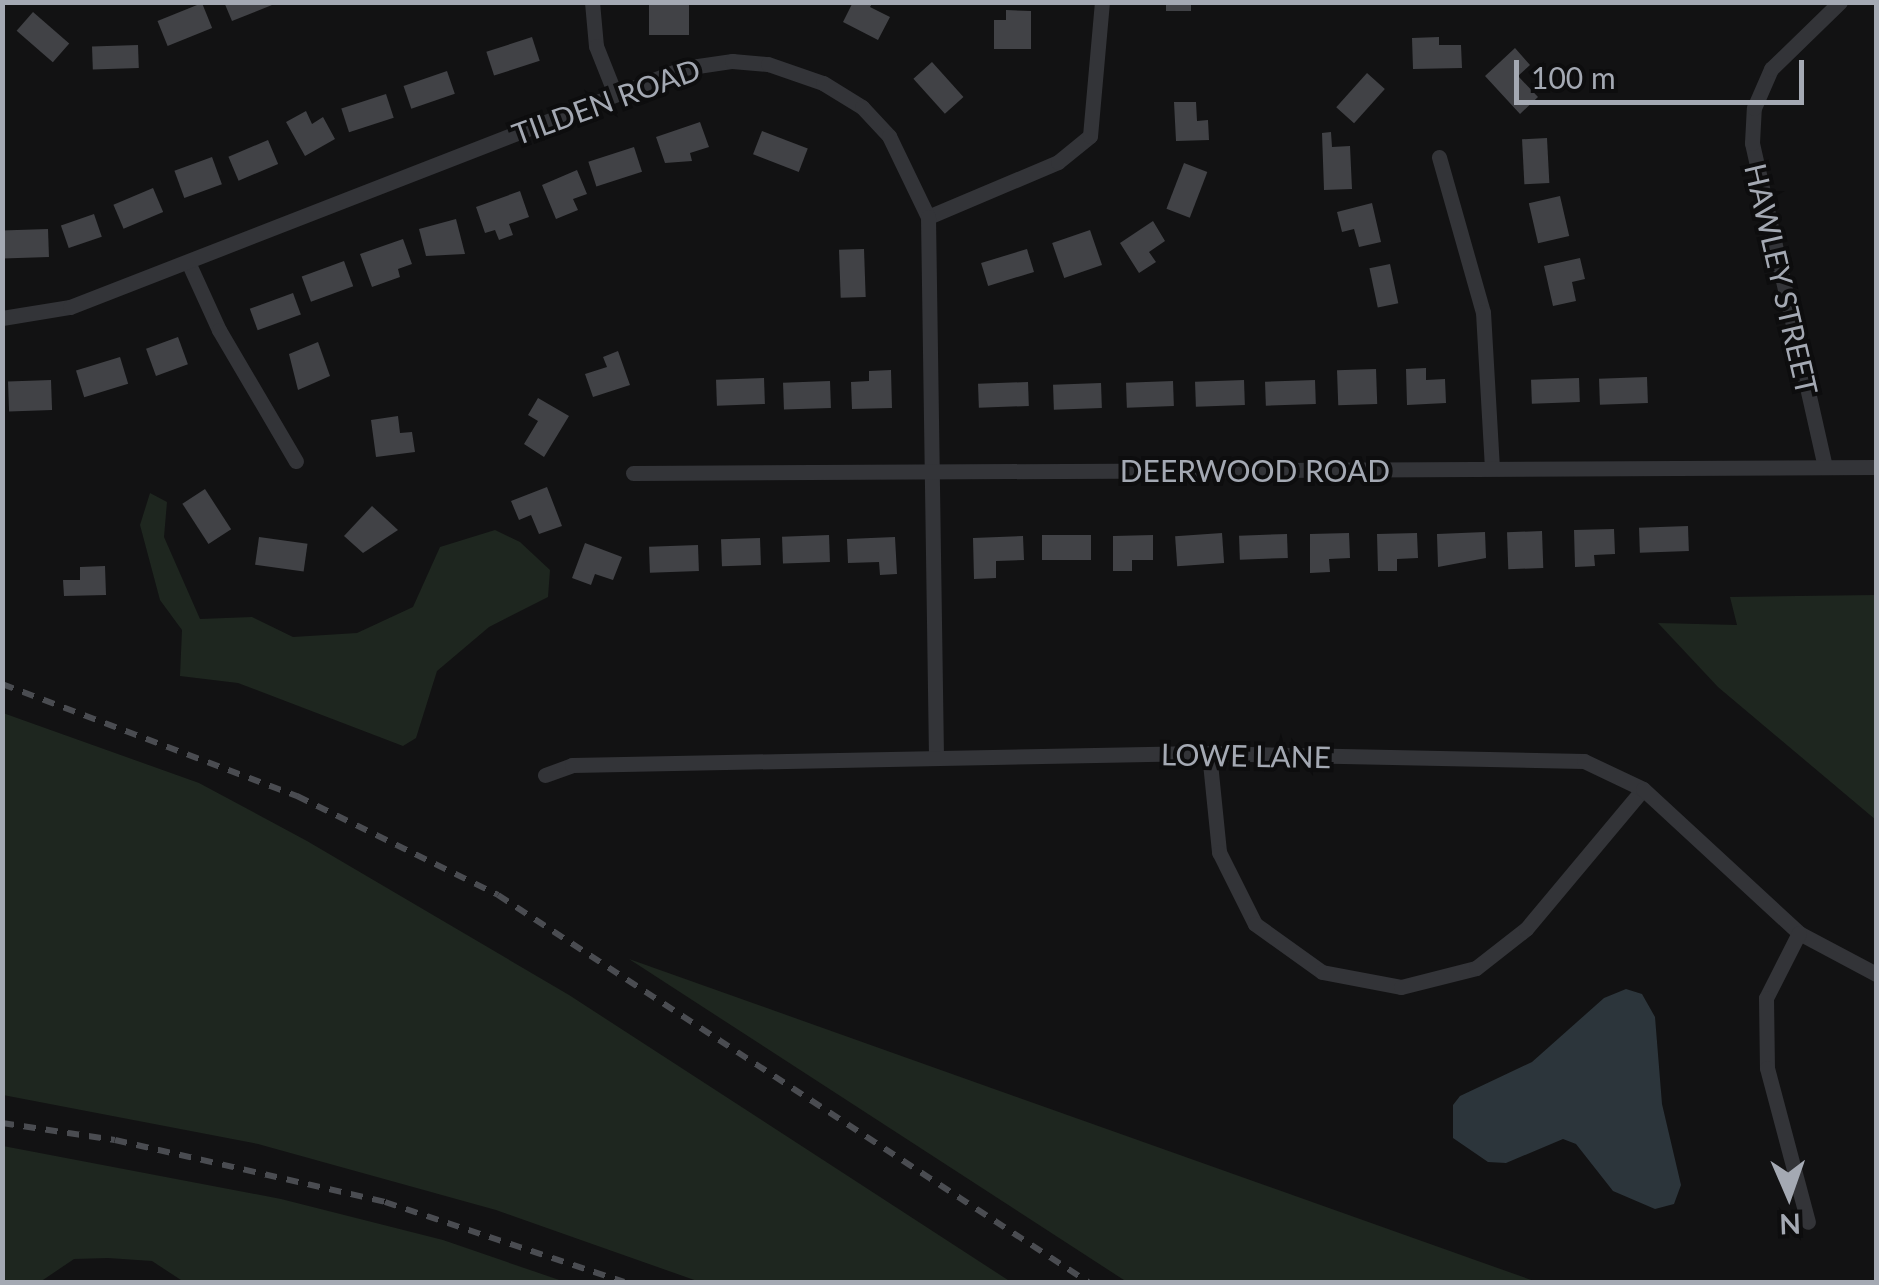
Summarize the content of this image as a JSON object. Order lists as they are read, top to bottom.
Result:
{
  "streets": {
    "street": [
      "TILDEN ROAD",
      "HAWLEY STREET",
      "DEERWOOD ROAD",
      "LOWE LANE"
    ]
  },
  "crossings": [
    ["TILDEN ROAD", "DEERWOOD ROAD"],
    ["TILDEN ROAD", "LOWE LANE"],
    ["HAWLEY STREET", "DEERWOOD ROAD"]
  ],
  "scale_bar": "100 m",
  "north": "bottom"
}
